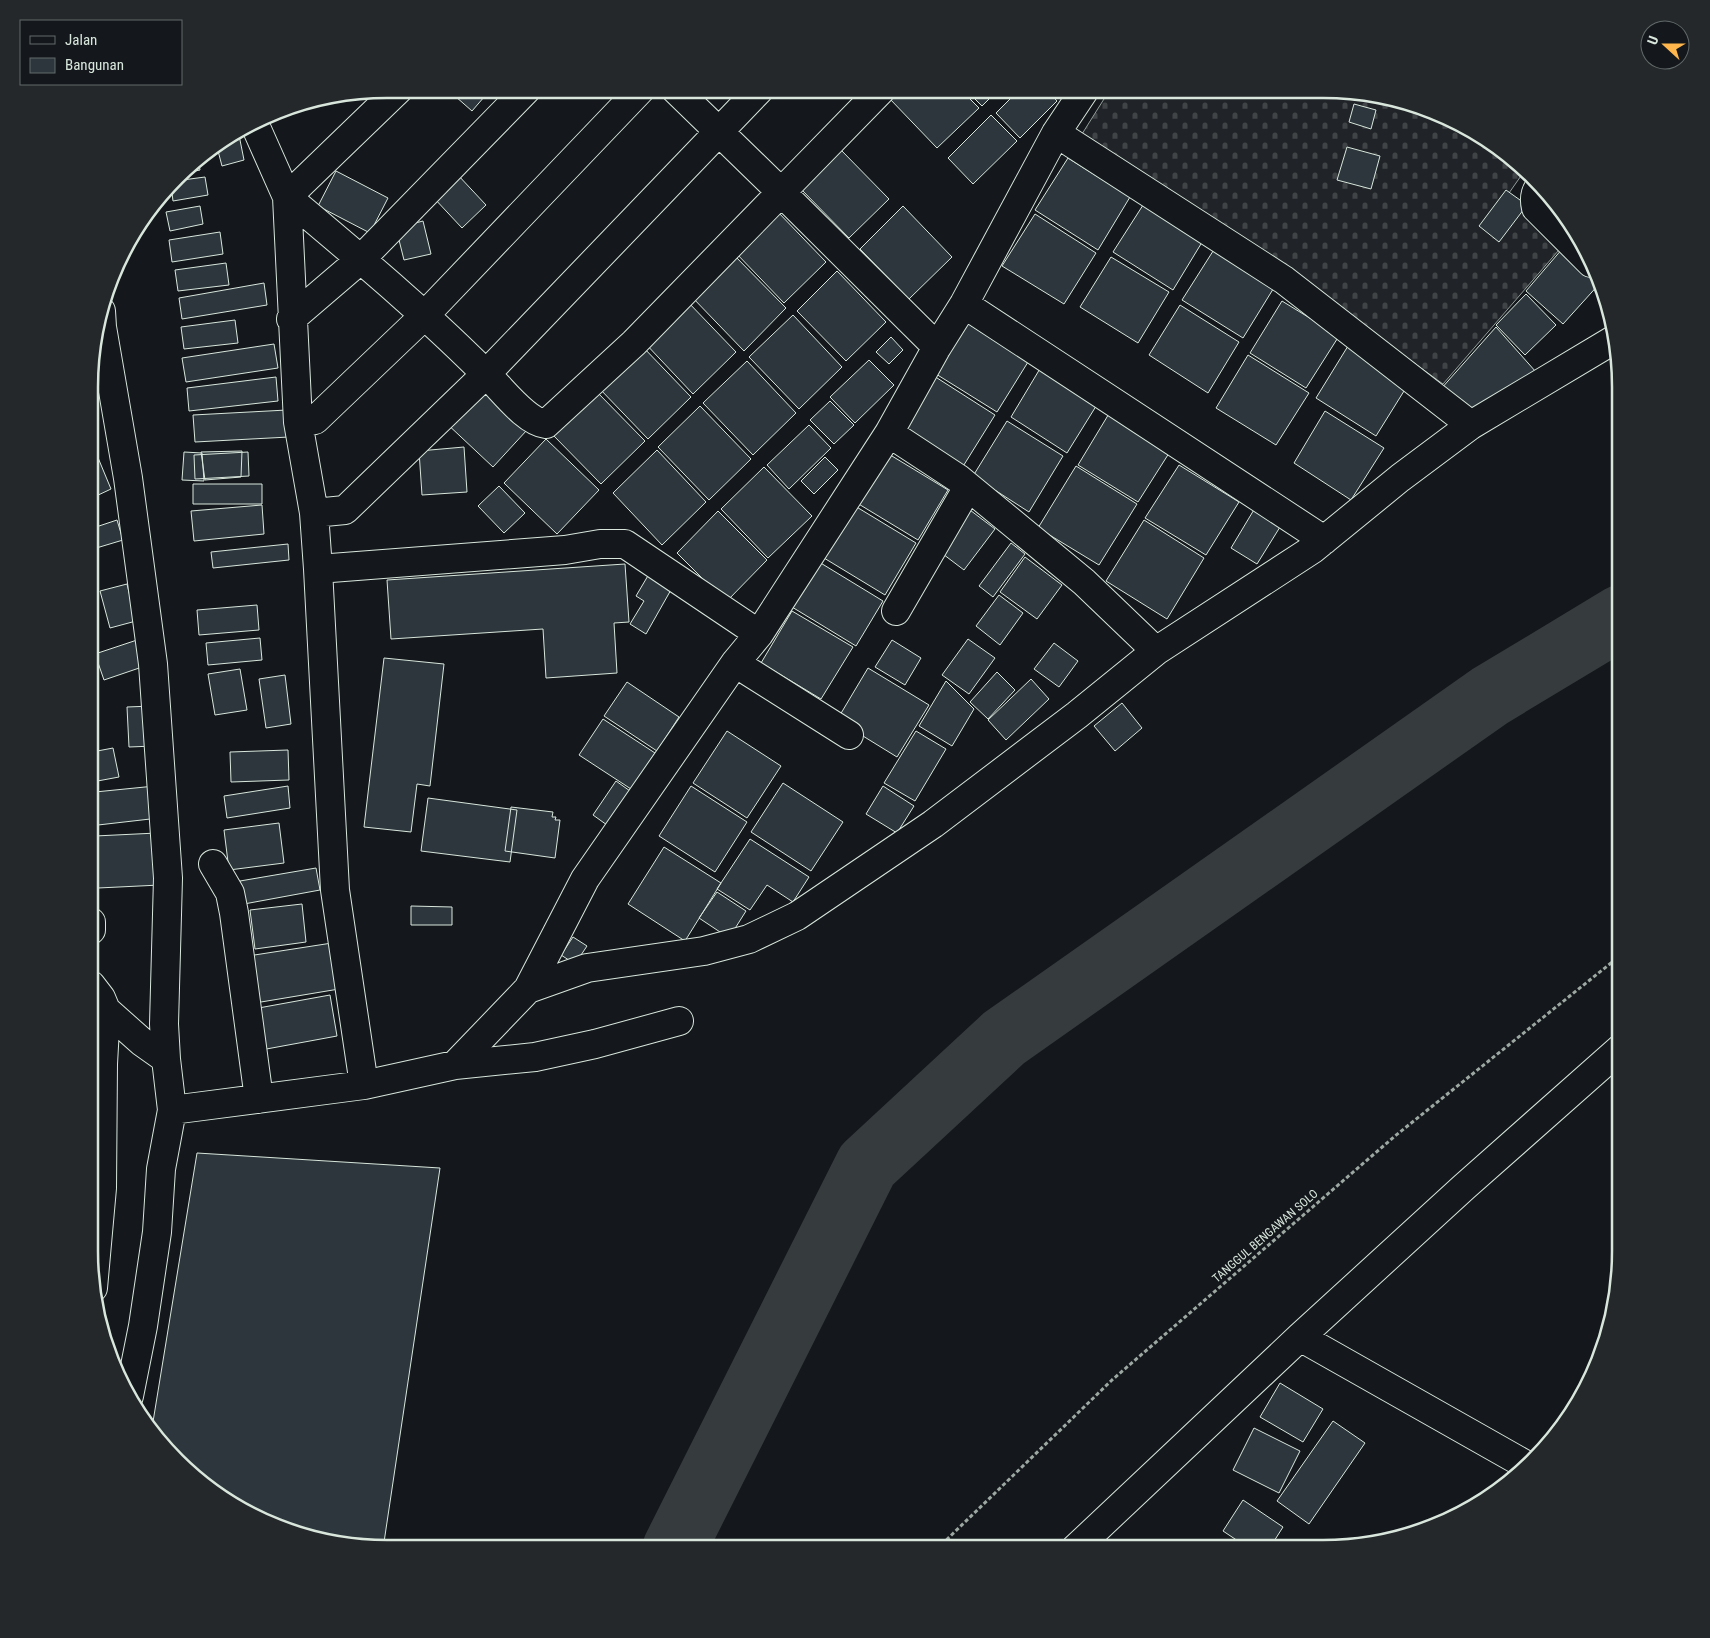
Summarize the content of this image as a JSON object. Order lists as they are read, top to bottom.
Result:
{
  "streets": {
    "path": ["TANGGUL BENGAWAN SOLO"]
  },
  "legend": ["Jalan", "Bangunan"],
  "north": "left"
}
